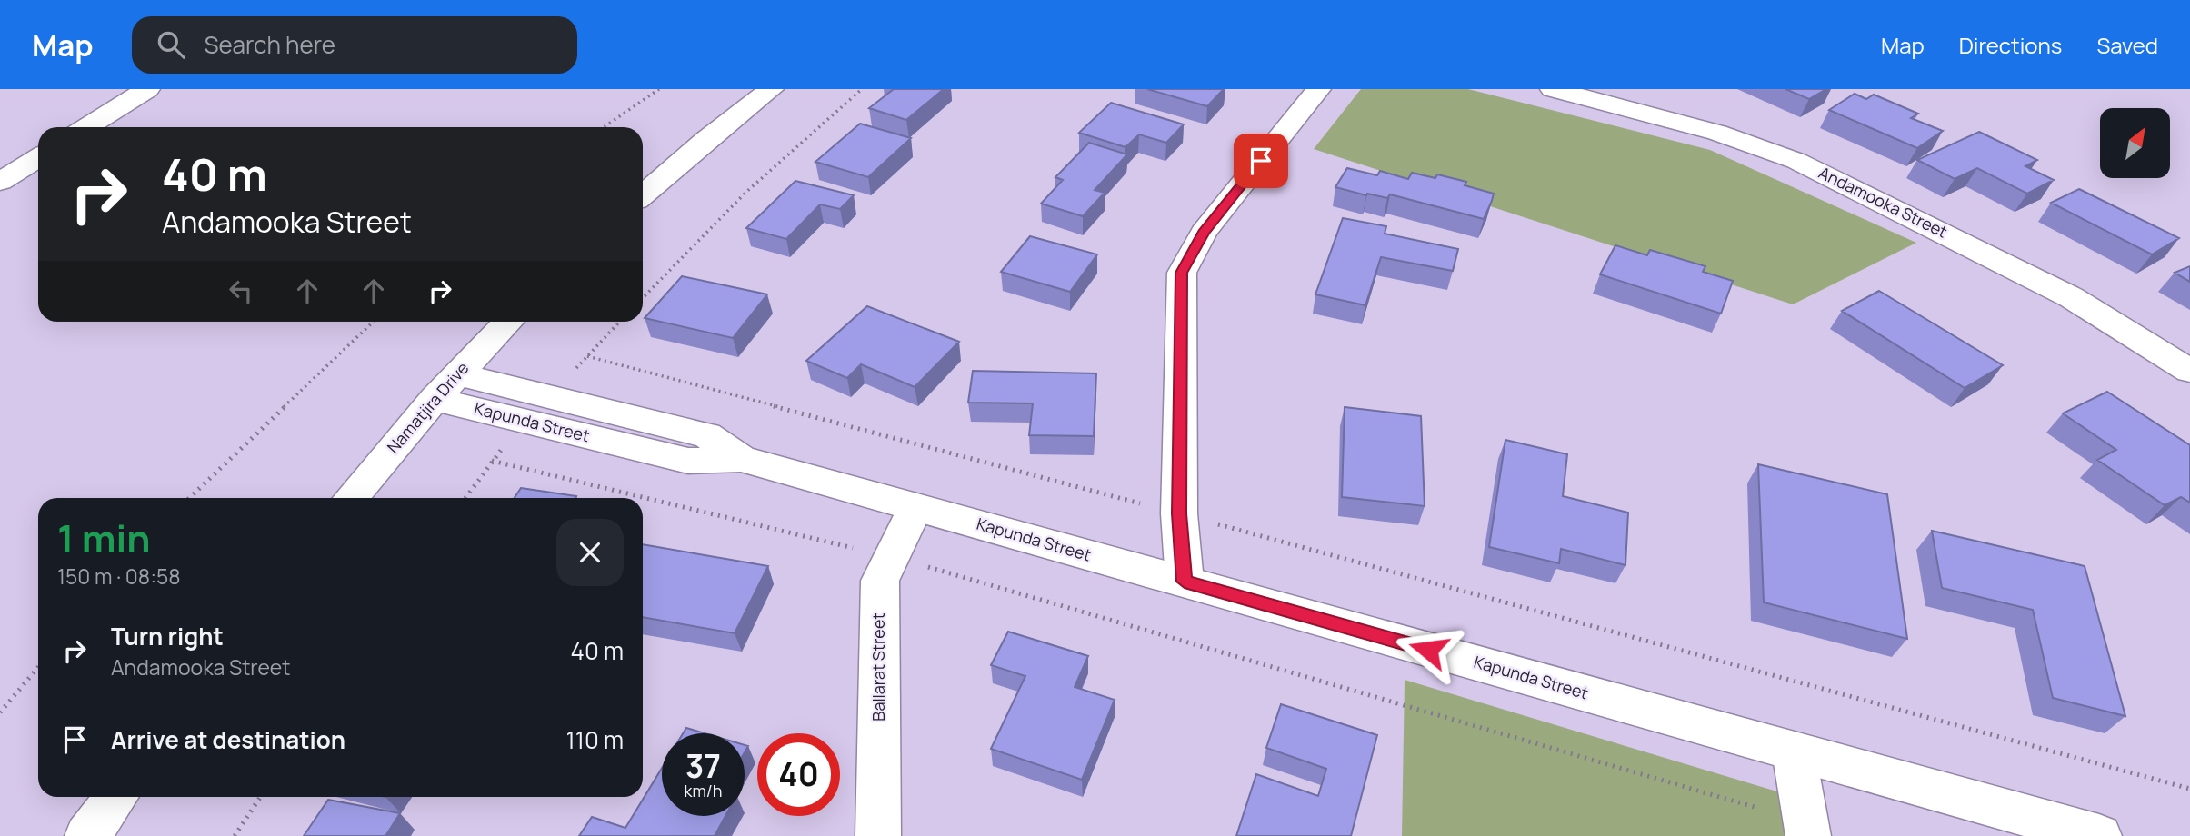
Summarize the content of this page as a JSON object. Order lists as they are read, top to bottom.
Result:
{
  "streets": {
    "street": [
      "Andamooka Street",
      "Namatjira Drive",
      "Kapunda Street",
      "Ballarat Street"
    ]
  },
  "crossings": [
    ["Namatjira Drive", "Kapunda Street"],
    ["Kapunda Street", "Ballarat Street"]
  ],
  "north": "top right",
  "page": {
    "header": "Map",
    "search": "Search here",
    "nav": ["Map", "Directions", "Saved"],
    "turn": ["40 m", "Andamooka Street"],
    "heading": ["1 min", "150 m · 08:58"],
    "list": [
      {
        "name": "Turn right",
        "note": "Andamooka Street",
        "value": "40 m"
      },
      {
        "name": "Arrive at destination",
        "value": "110 m"
      }
    ],
    "speed": "37 km/h",
    "limit": "40"
  }
}
